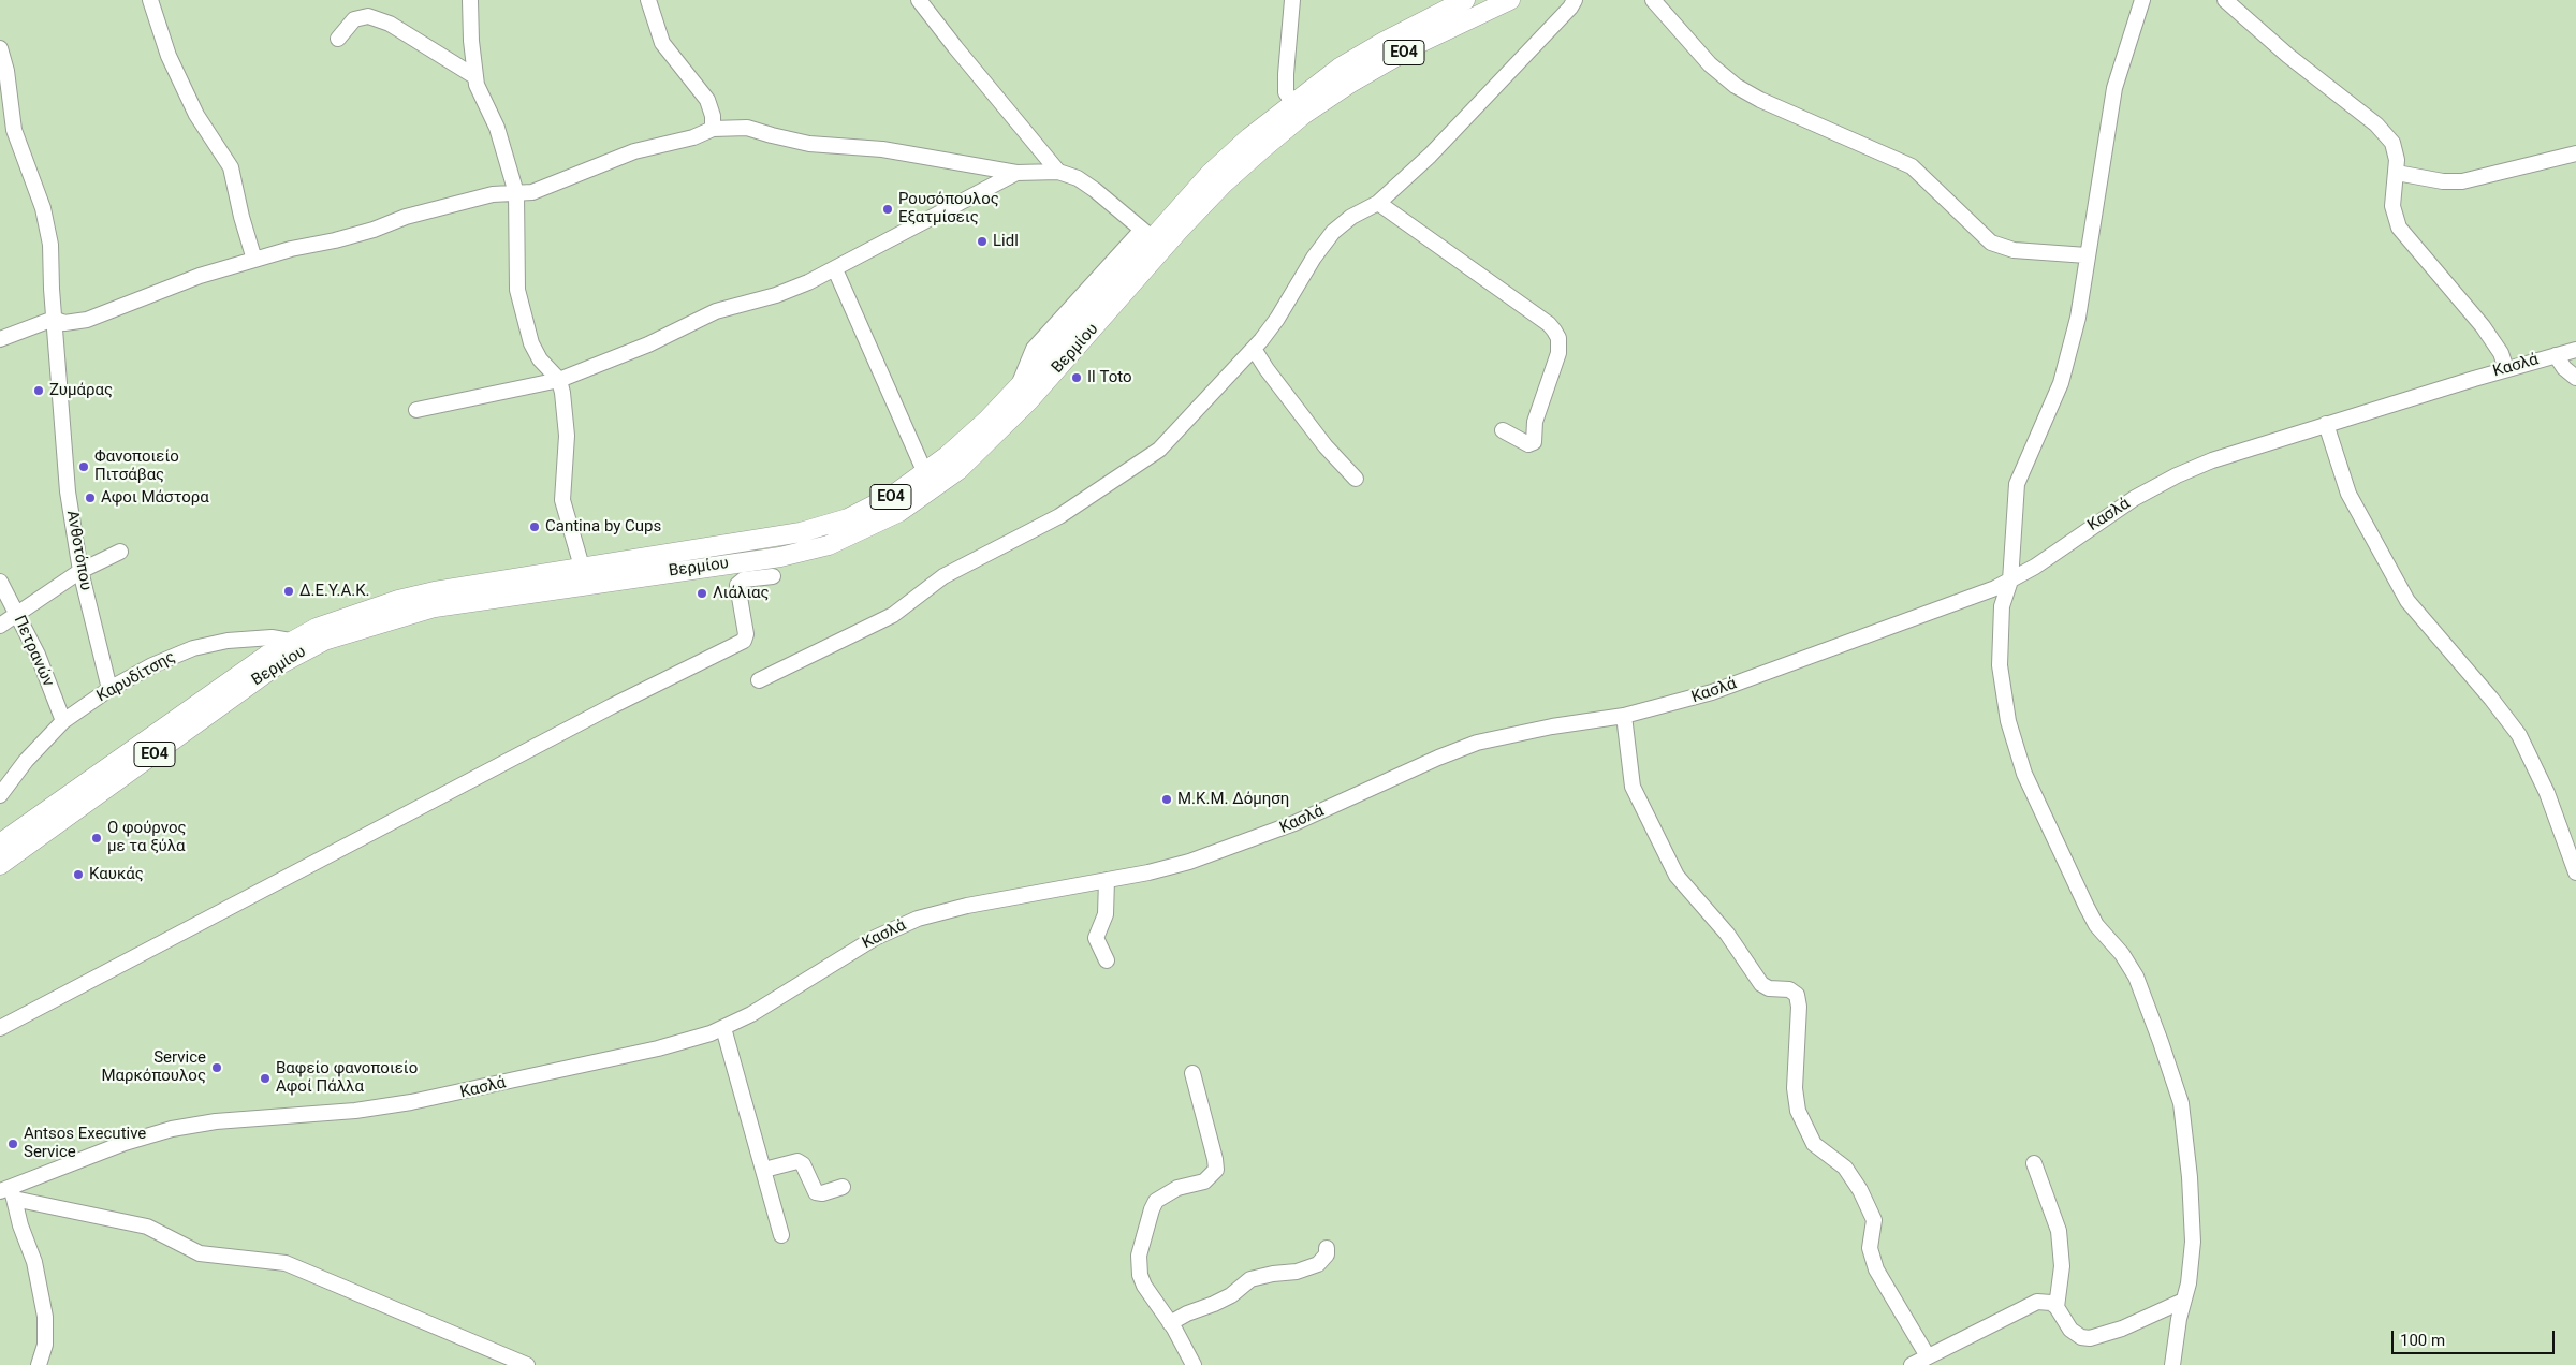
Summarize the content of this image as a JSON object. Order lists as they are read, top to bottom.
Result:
{
  "streets": {
    "main road": ["ΕΟ4", "Βερμίου"],
    "street": [
      "Κασλά",
      "Ανθοτόπου",
      "Πετρανών",
      "Καρυδίτσης"
    ]
  },
  "crossings": [
    ["ΕΟ4", "Βερμίου"],
    ["Βερμίου", "Καρυδίτσης"],
    ["Ανθοτόπου", "Καρυδίτσης"],
    ["Πετρανών", "Καρυδίτσης"]
  ],
  "places": [
    "Ρουσόπουλος Εξατμίσεις",
    "Lidl",
    "Il Toto",
    "Ζυμάρας",
    "Φανοποιείο Πιτσάβας",
    "Αφοι Μάστορα",
    "Cantina by Cups",
    "Δ.Ε.Υ.Α.Κ.",
    "Λιάλιας",
    "Μ.Κ.Μ. Δόμηση",
    "Ο φούρνος με τα ξύλα",
    "Καυκάς",
    "Service Μαρκόπουλος",
    "Βαφείο φανοποιείο Αφοί Πάλλα",
    "Antsos Executive Service"
  ],
  "scale_bar": "100 m"
}
